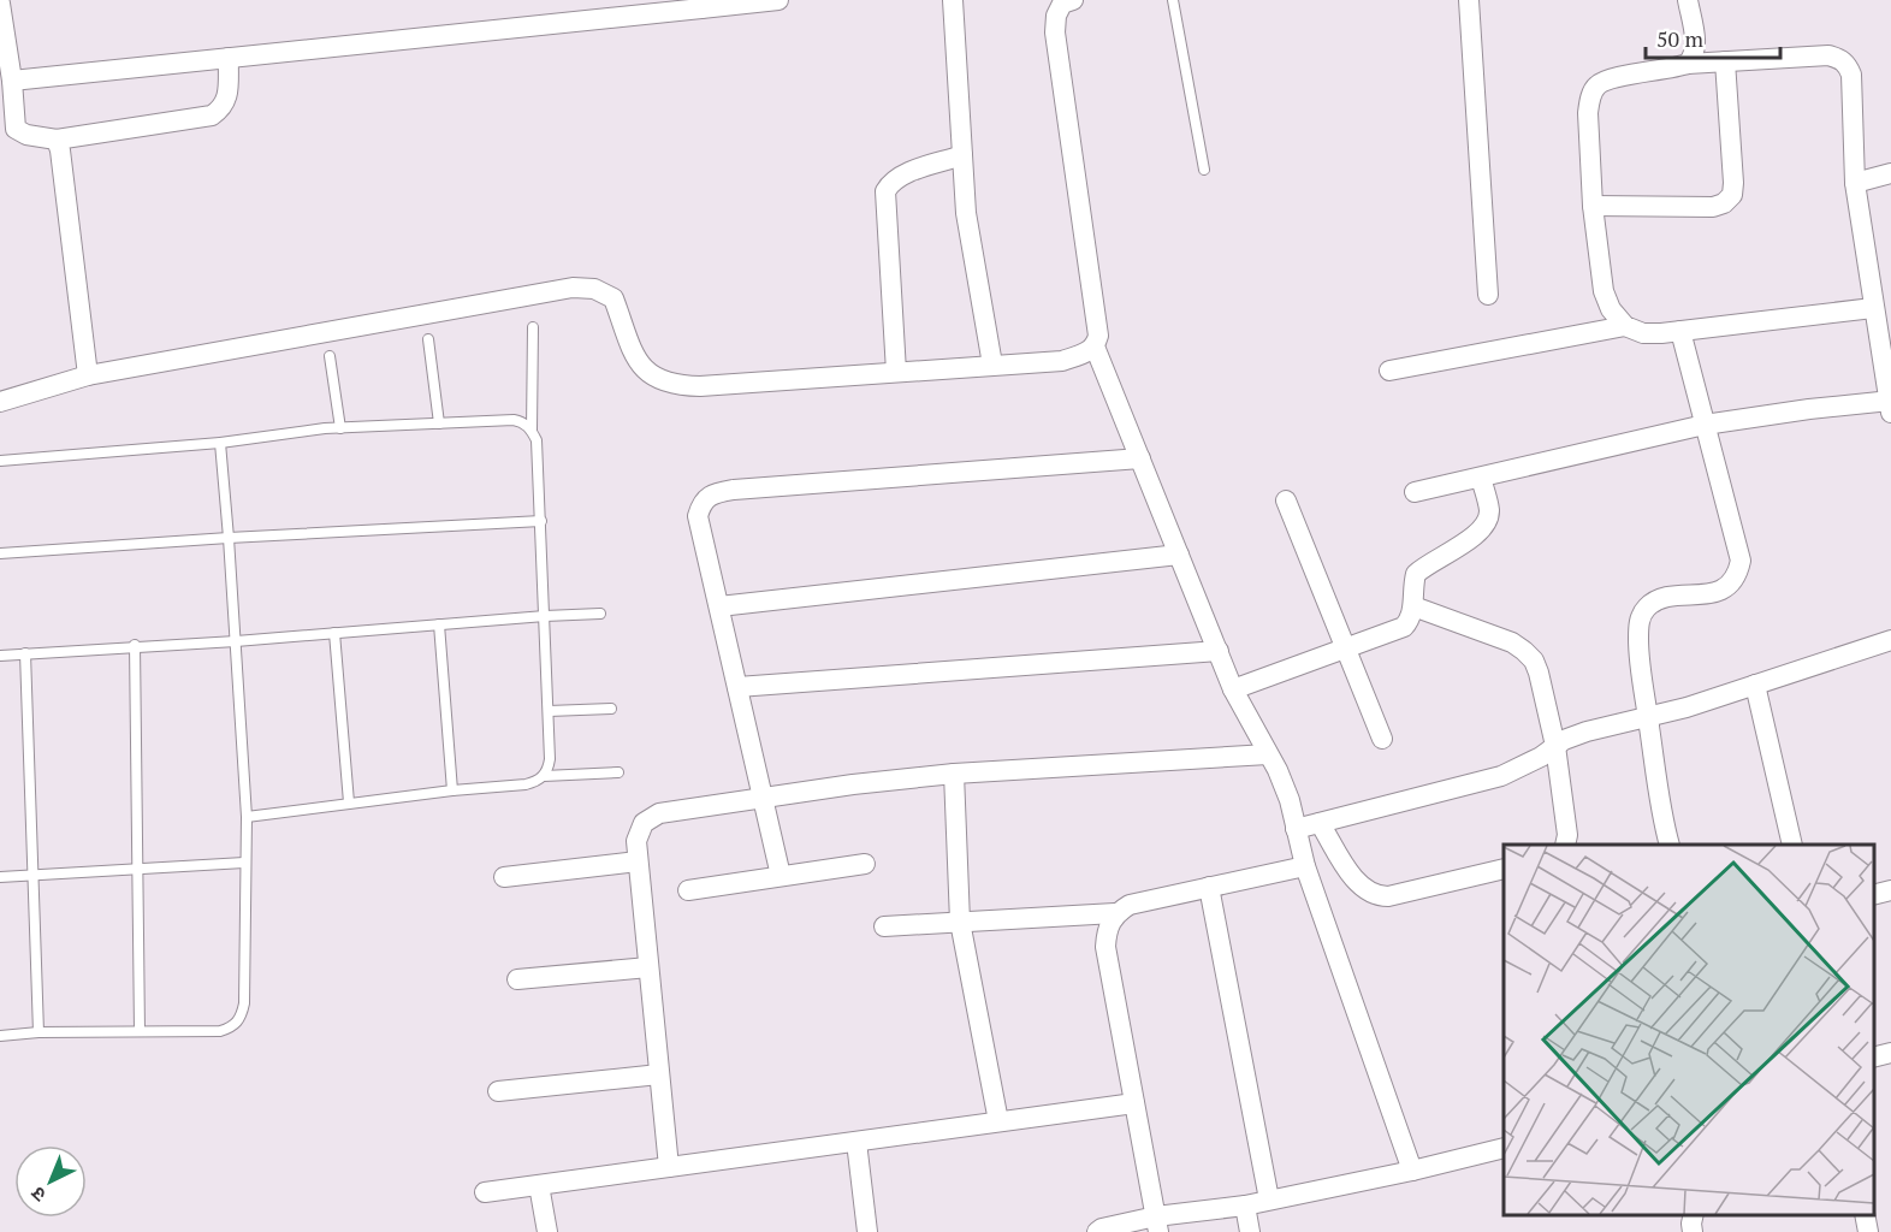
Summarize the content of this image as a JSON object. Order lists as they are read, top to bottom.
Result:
{
  "scale_bar": "50 m",
  "north": "bottom left"
}
